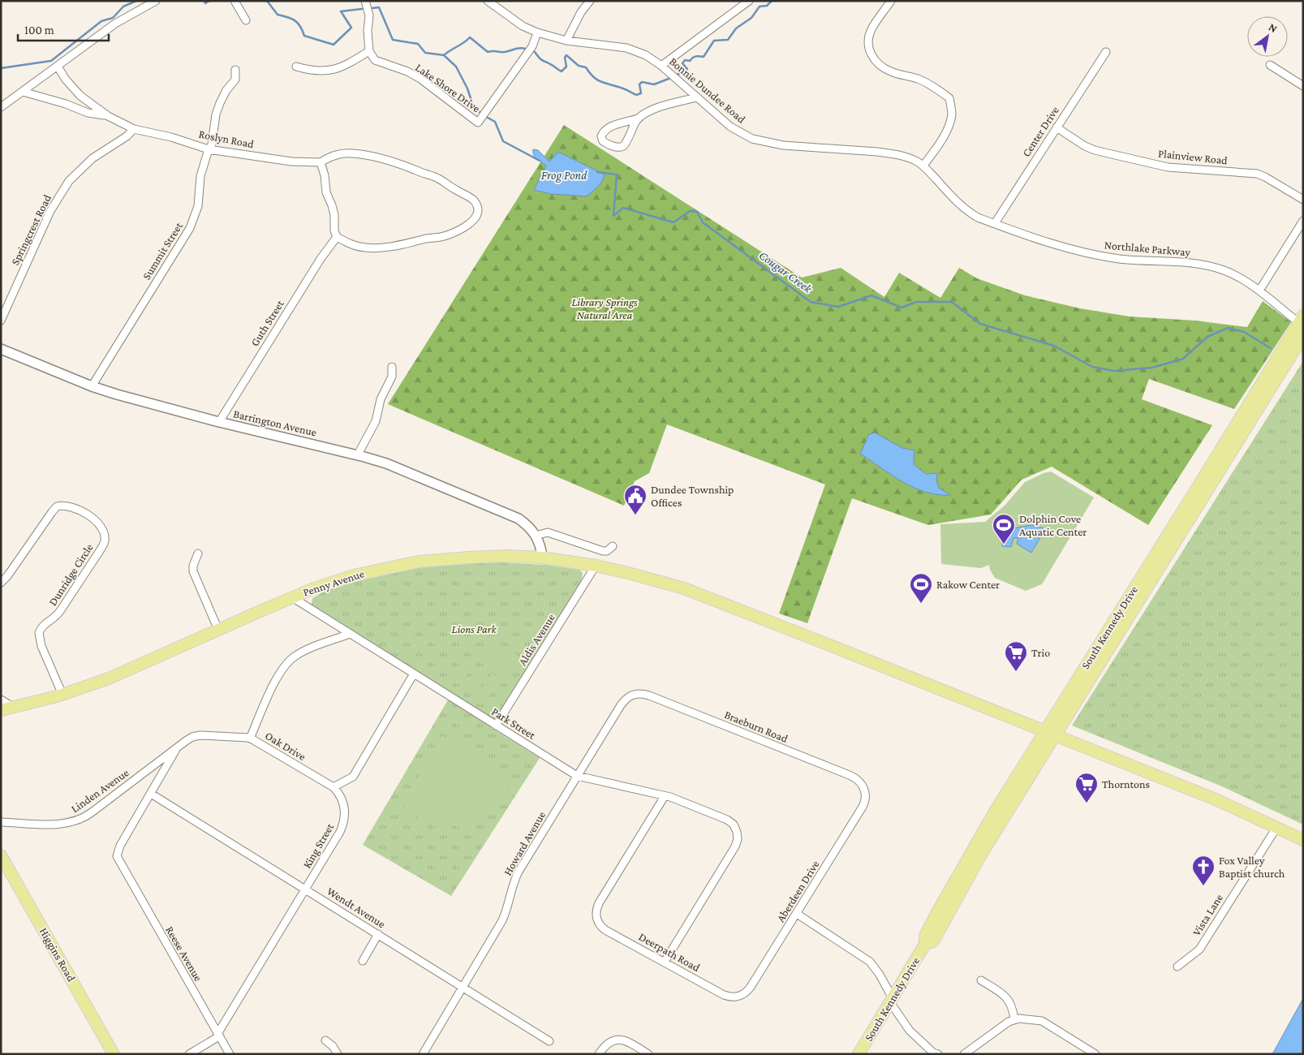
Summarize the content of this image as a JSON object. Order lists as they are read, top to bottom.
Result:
{
  "streets": {
    "main road": ["Penny Avenue", "South Kennedy Drive", "Higgins Road"],
    "street": [
      "Lake Shore Drive",
      "Bonnie Dundee Road",
      "Center Drive",
      "Roslyn Road",
      "Plainview Road",
      "Springcrest Road",
      "Northlake Parkway",
      "Summit Street",
      "Guth Street",
      "Barrington Avenue",
      "Dunridge Circle",
      "Aldis Avenue",
      "Park Street",
      "Braeburn Road",
      "Oak Drive",
      "Linden Avenue",
      "Howard Avenue",
      "King Street",
      "Aberdeen Drive",
      "Wendt Avenue",
      "Vista Lane",
      "Deerpath Road",
      "Reese Avenue"
    ]
  },
  "crossings": [
    ["Lake Shore Drive", "Bonnie Dundee Road"],
    ["Bonnie Dundee Road", "Northlake Parkway"],
    ["Center Drive", "Plainview Road"],
    ["Center Drive", "Northlake Parkway"],
    ["Roslyn Road", "Springcrest Road"],
    ["Roslyn Road", "Summit Street"],
    ["Roslyn Road", "Guth Street"],
    ["Northlake Parkway", "South Kennedy Drive"],
    ["Summit Street", "Barrington Avenue"],
    ["Guth Street", "Barrington Avenue"],
    ["Barrington Avenue", "Penny Avenue"],
    ["Dunridge Circle", "Penny Avenue"],
    ["Penny Avenue", "South Kennedy Drive"],
    ["Penny Avenue", "Aldis Avenue"],
    ["Penny Avenue", "Park Street"],
    ["Penny Avenue", "Vista Lane"],
    ["Aldis Avenue", "Park Street"],
    ["Park Street", "Howard Avenue"],
    ["Park Street", "Deerpath Road"],
    ["Braeburn Road", "Howard Avenue"],
    ["Braeburn Road", "Aberdeen Drive"],
    ["Oak Drive", "Linden Avenue"],
    ["Oak Drive", "King Street"],
    ["Howard Avenue", "Wendt Avenue"],
    ["King Street", "Wendt Avenue"],
    ["King Street", "Reese Avenue"],
    ["Aberdeen Drive", "Deerpath Road"],
    ["Wendt Avenue", "Reese Avenue"]
  ],
  "water": ["Frog Pond", "Cougar Creek"],
  "parks": ["Library Springs Natural Area", "Lions Park"],
  "places": {
    "public building": ["Dundee Township Offices"],
    "sports": ["Dolphin Cove Aquatic Center", "Rakow Center"],
    "supermarket": ["Trio", "Thorntons"],
    "church": ["Fox Valley Baptist church"]
  },
  "scale_bar": "100 m",
  "north": "top right"
}
